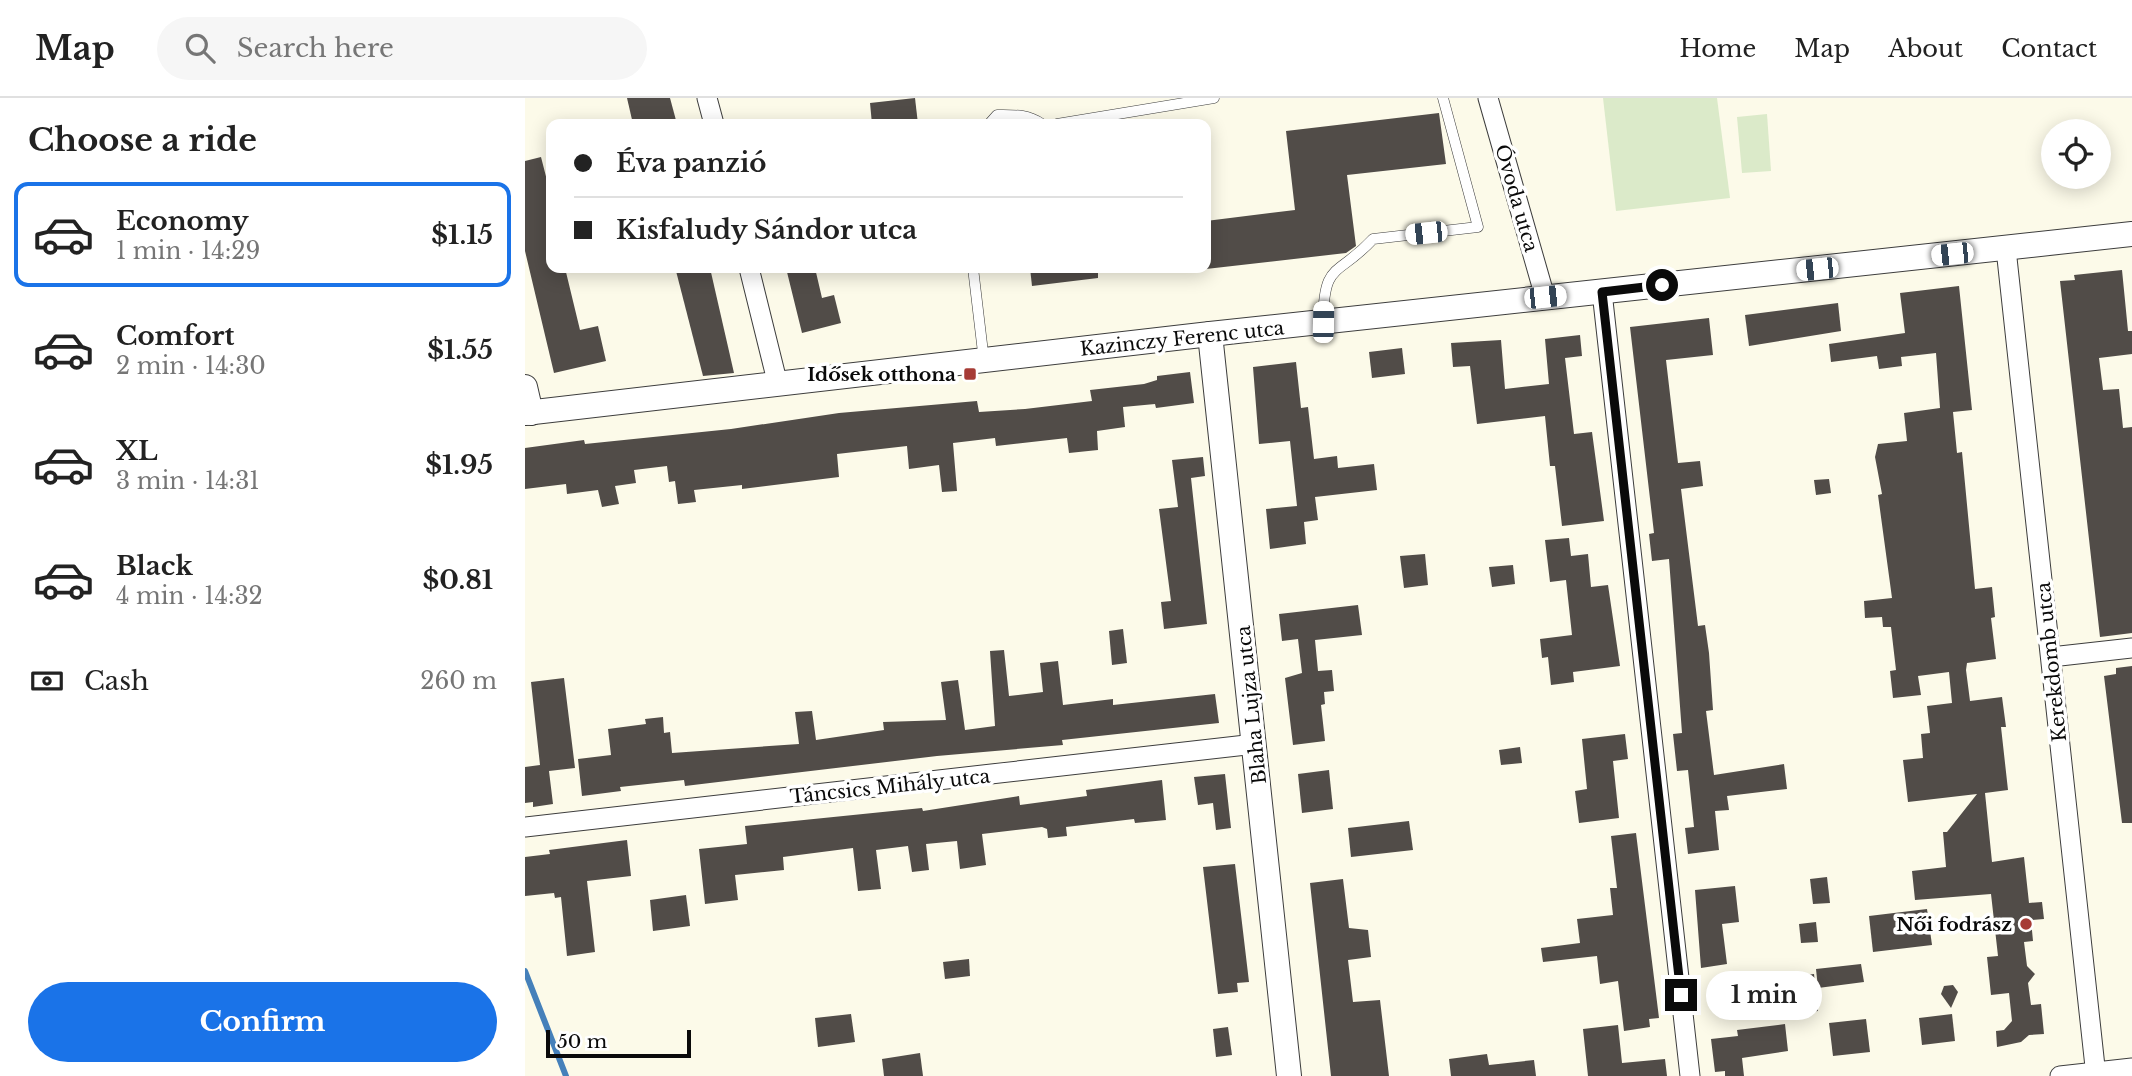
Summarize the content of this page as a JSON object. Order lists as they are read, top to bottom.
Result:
{
  "streets": {
    "street": [
      "Óvoda utca",
      "Kazinczy Ferenc utca",
      "Kerekdomb utca",
      "Blaha Lujza utca",
      "Táncsics Mihály utca"
    ]
  },
  "crossings": [
    ["Óvoda utca", "Kazinczy Ferenc utca"],
    ["Kazinczy Ferenc utca", "Kerekdomb utca"],
    ["Kazinczy Ferenc utca", "Blaha Lujza utca"],
    ["Blaha Lujza utca", "Táncsics Mihály utca"]
  ],
  "places": {
    "transit": ["Idősek otthona"],
    "other": ["Női fodrász"]
  },
  "scale_bar": "50 m",
  "page": {
    "header": "Map",
    "search": "Search here",
    "nav": [
      "Home",
      "Map",
      "About",
      "Contact"
    ],
    "heading": "Choose a ride",
    "banner": ["Éva panzió", "Kisfaludy Sándor utca"],
    "list": [
      {
        "name": "Economy",
        "note": "1 min · 14:29",
        "value": "$1.15"
      },
      {
        "name": "Comfort",
        "note": "2 min · 14:30",
        "value": "$1.55"
      },
      {
        "name": "XL",
        "note": "3 min · 14:31",
        "value": "$1.95"
      },
      {
        "name": "Black",
        "note": "4 min · 14:32",
        "value": "$0.81"
      }
    ],
    "pay": ["Cash", "260 m"],
    "buttons": "Confirm",
    "bubble": "1 min",
    "scale": "50 m"
  }
}
